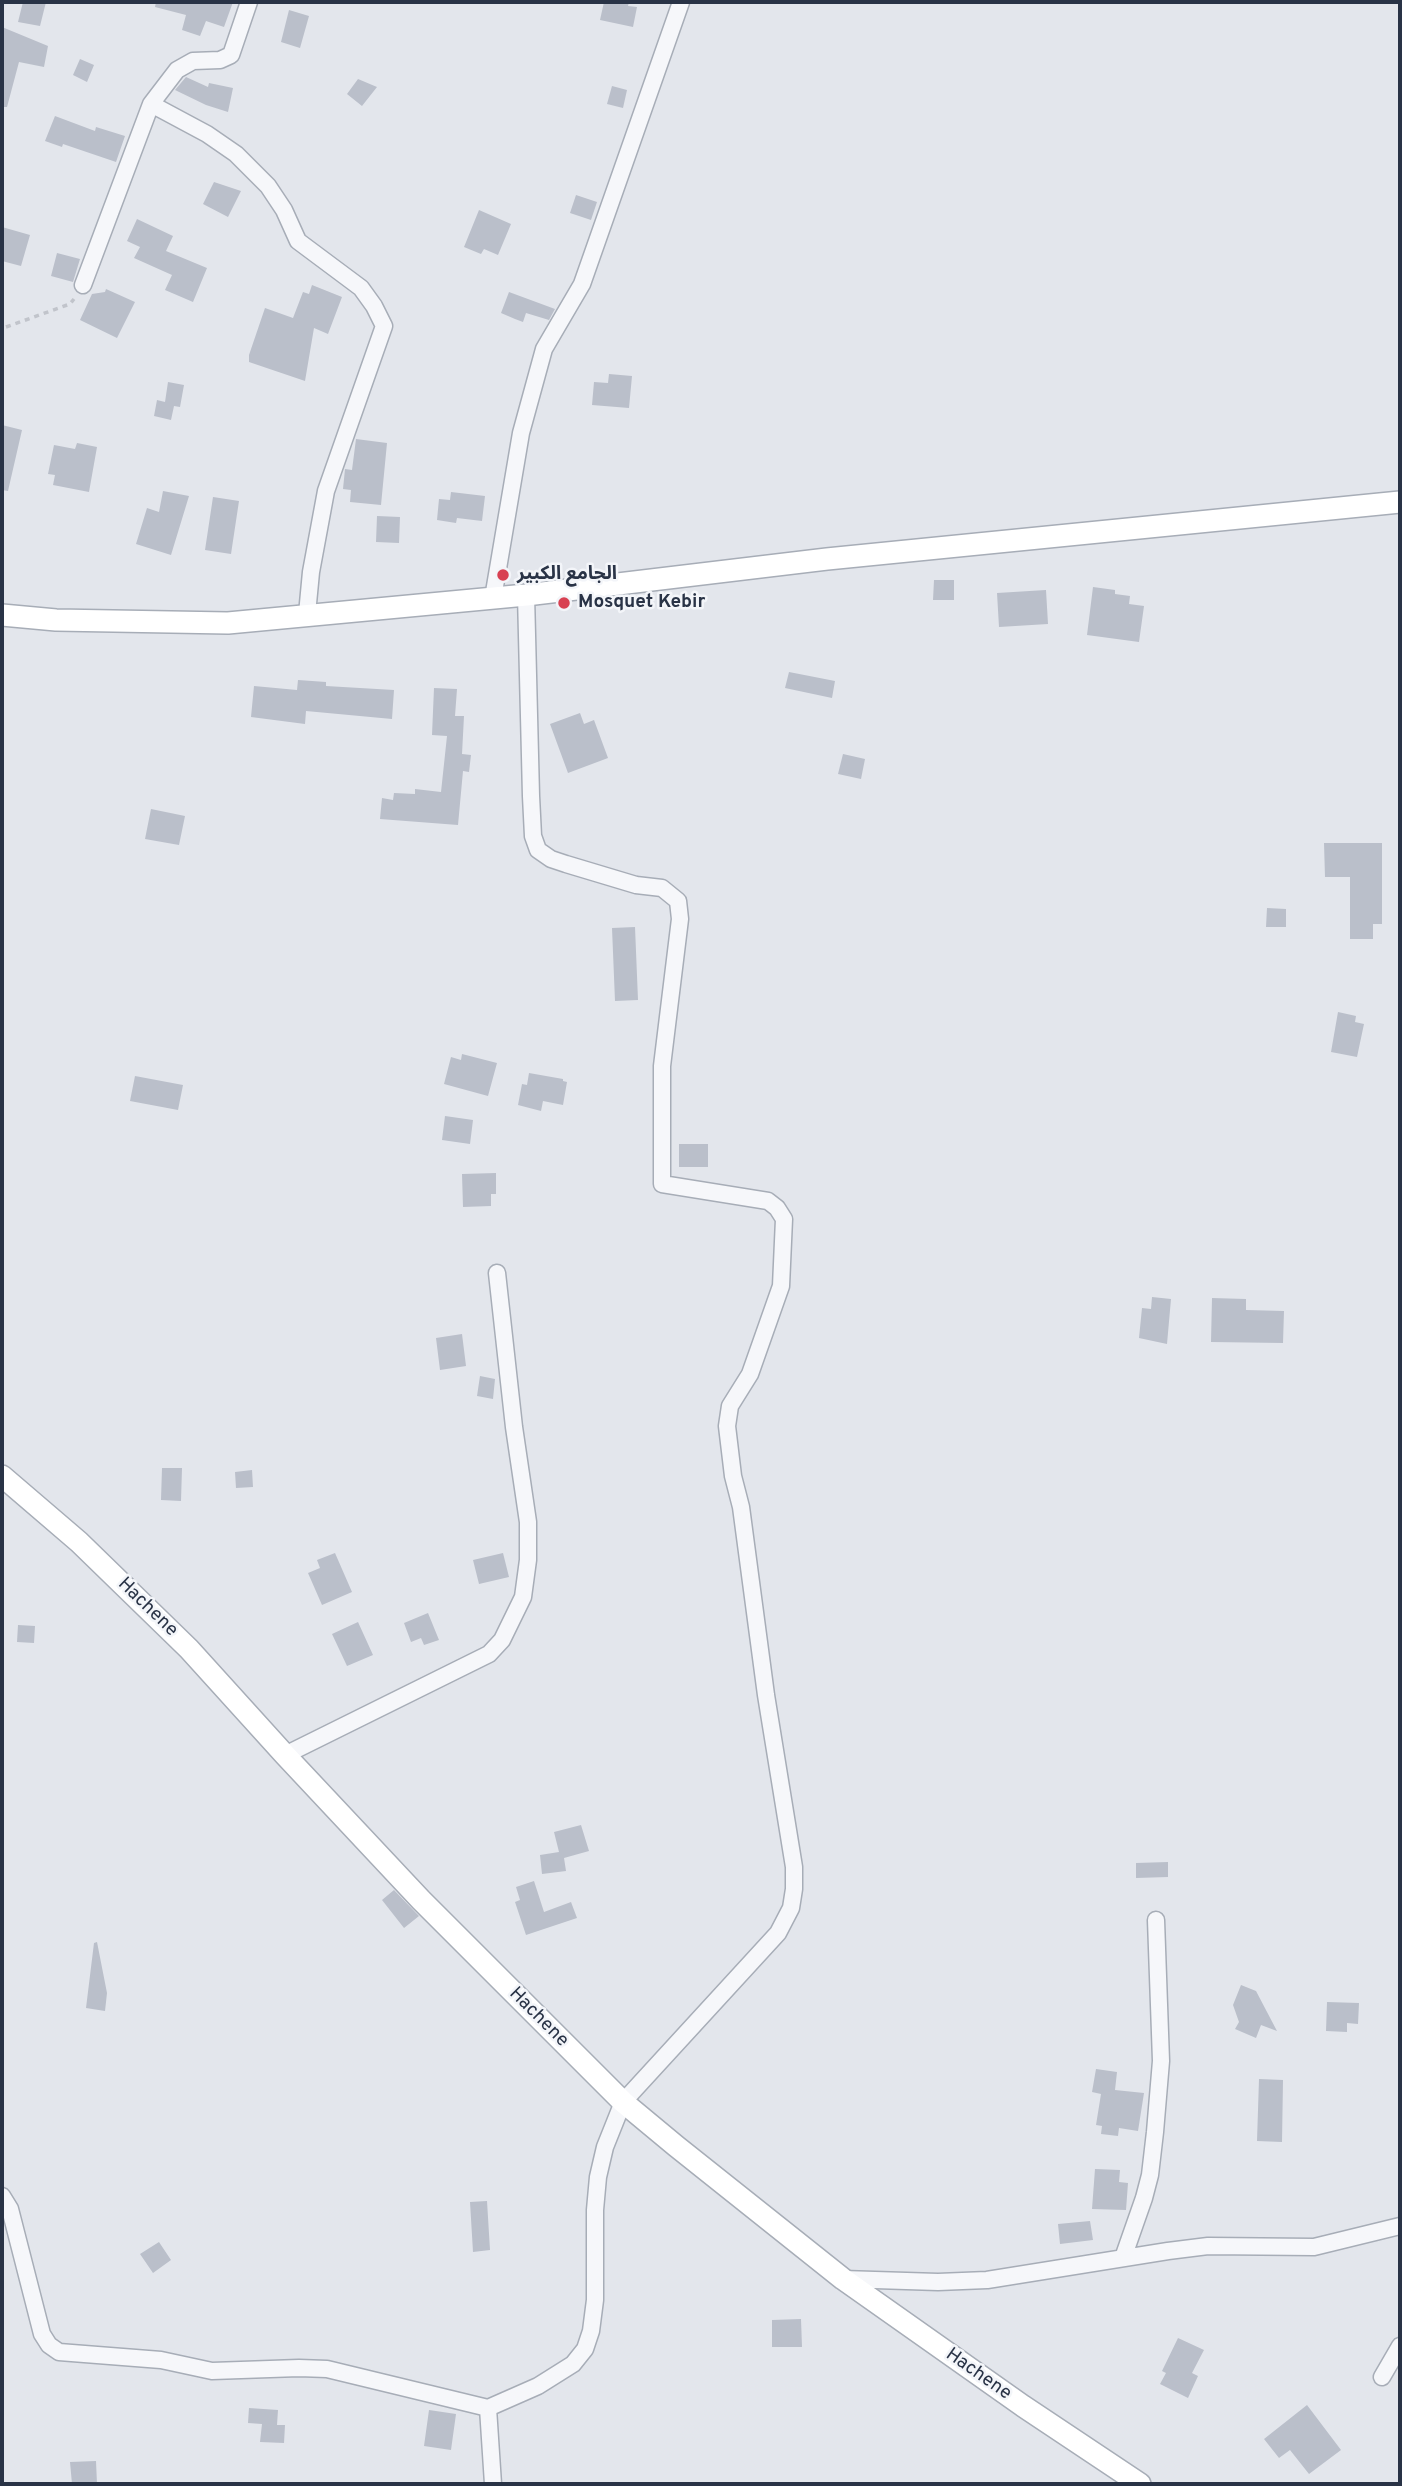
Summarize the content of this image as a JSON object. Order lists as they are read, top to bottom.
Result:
{
  "streets": {
    "street": ["Hachene"]
  },
  "places": ["الجامع الكبير", "Mosquet Kebir"]
}
